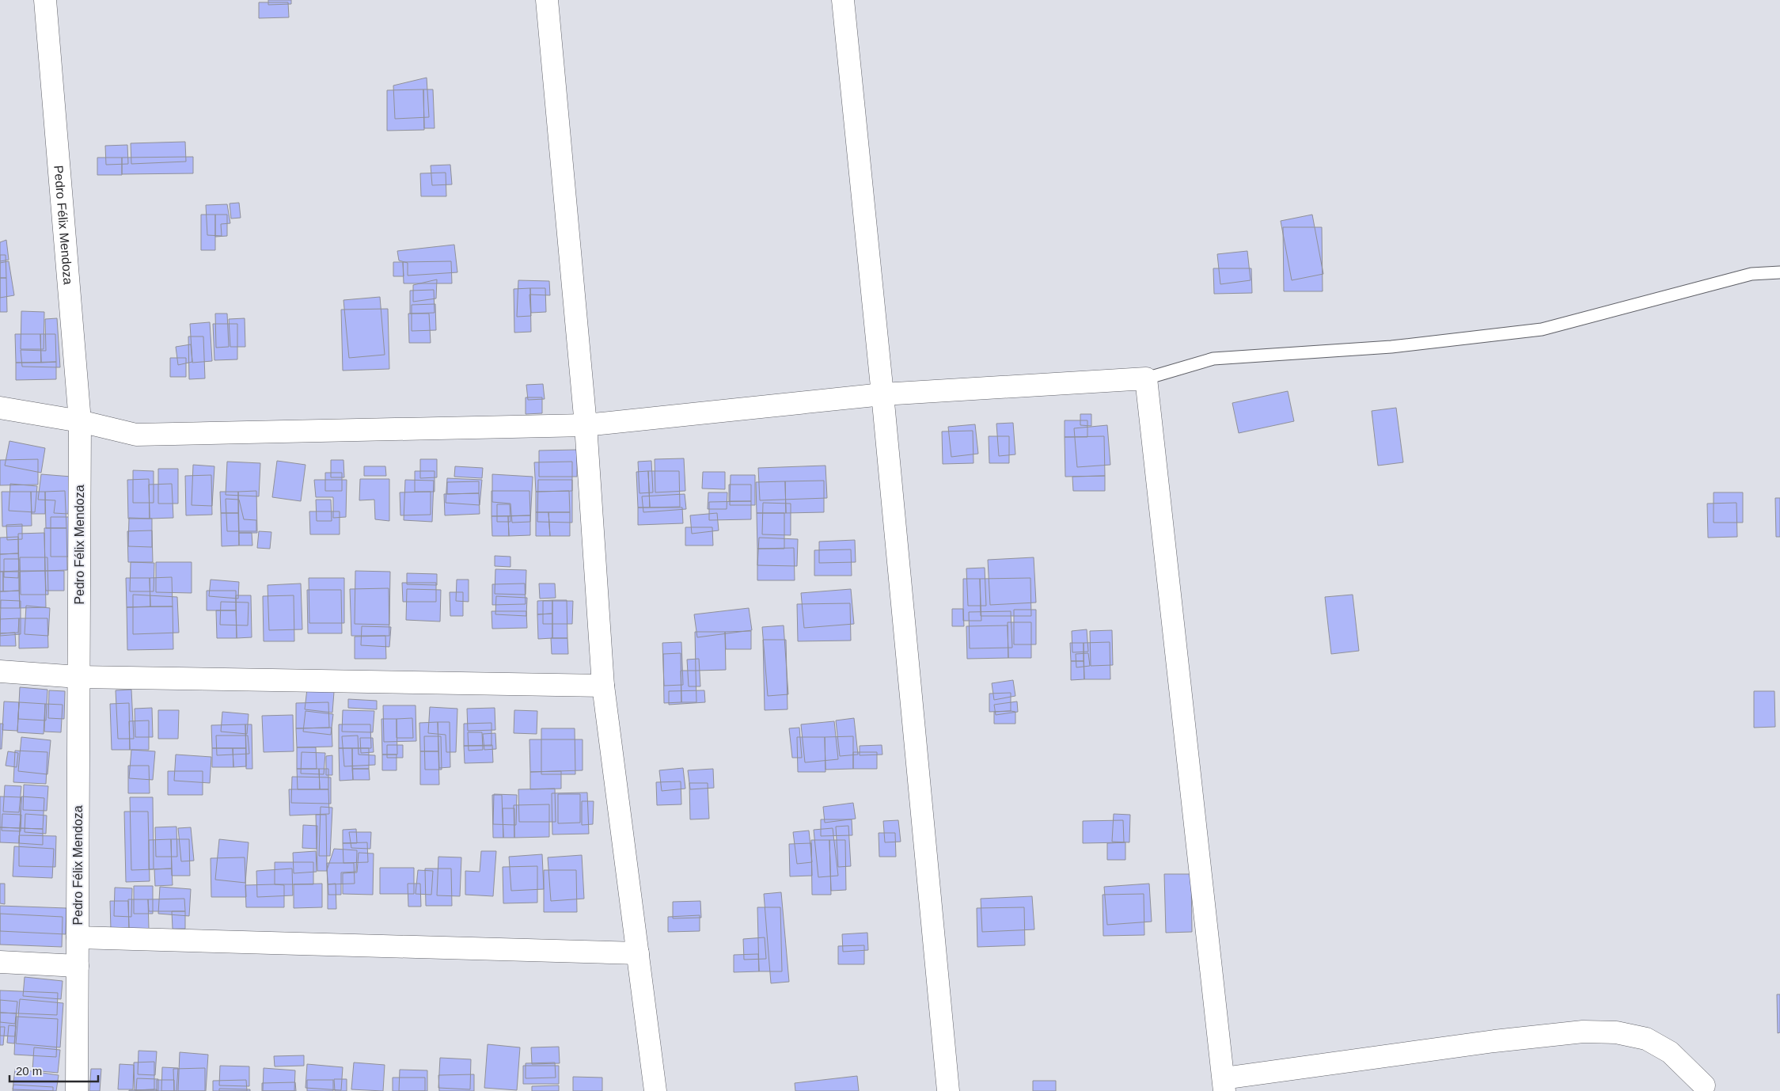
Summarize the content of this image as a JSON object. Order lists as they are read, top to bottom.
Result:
{
  "streets": {
    "street": ["Pedro Félix Mendoza"]
  },
  "scale_bar": "20 m"
}
